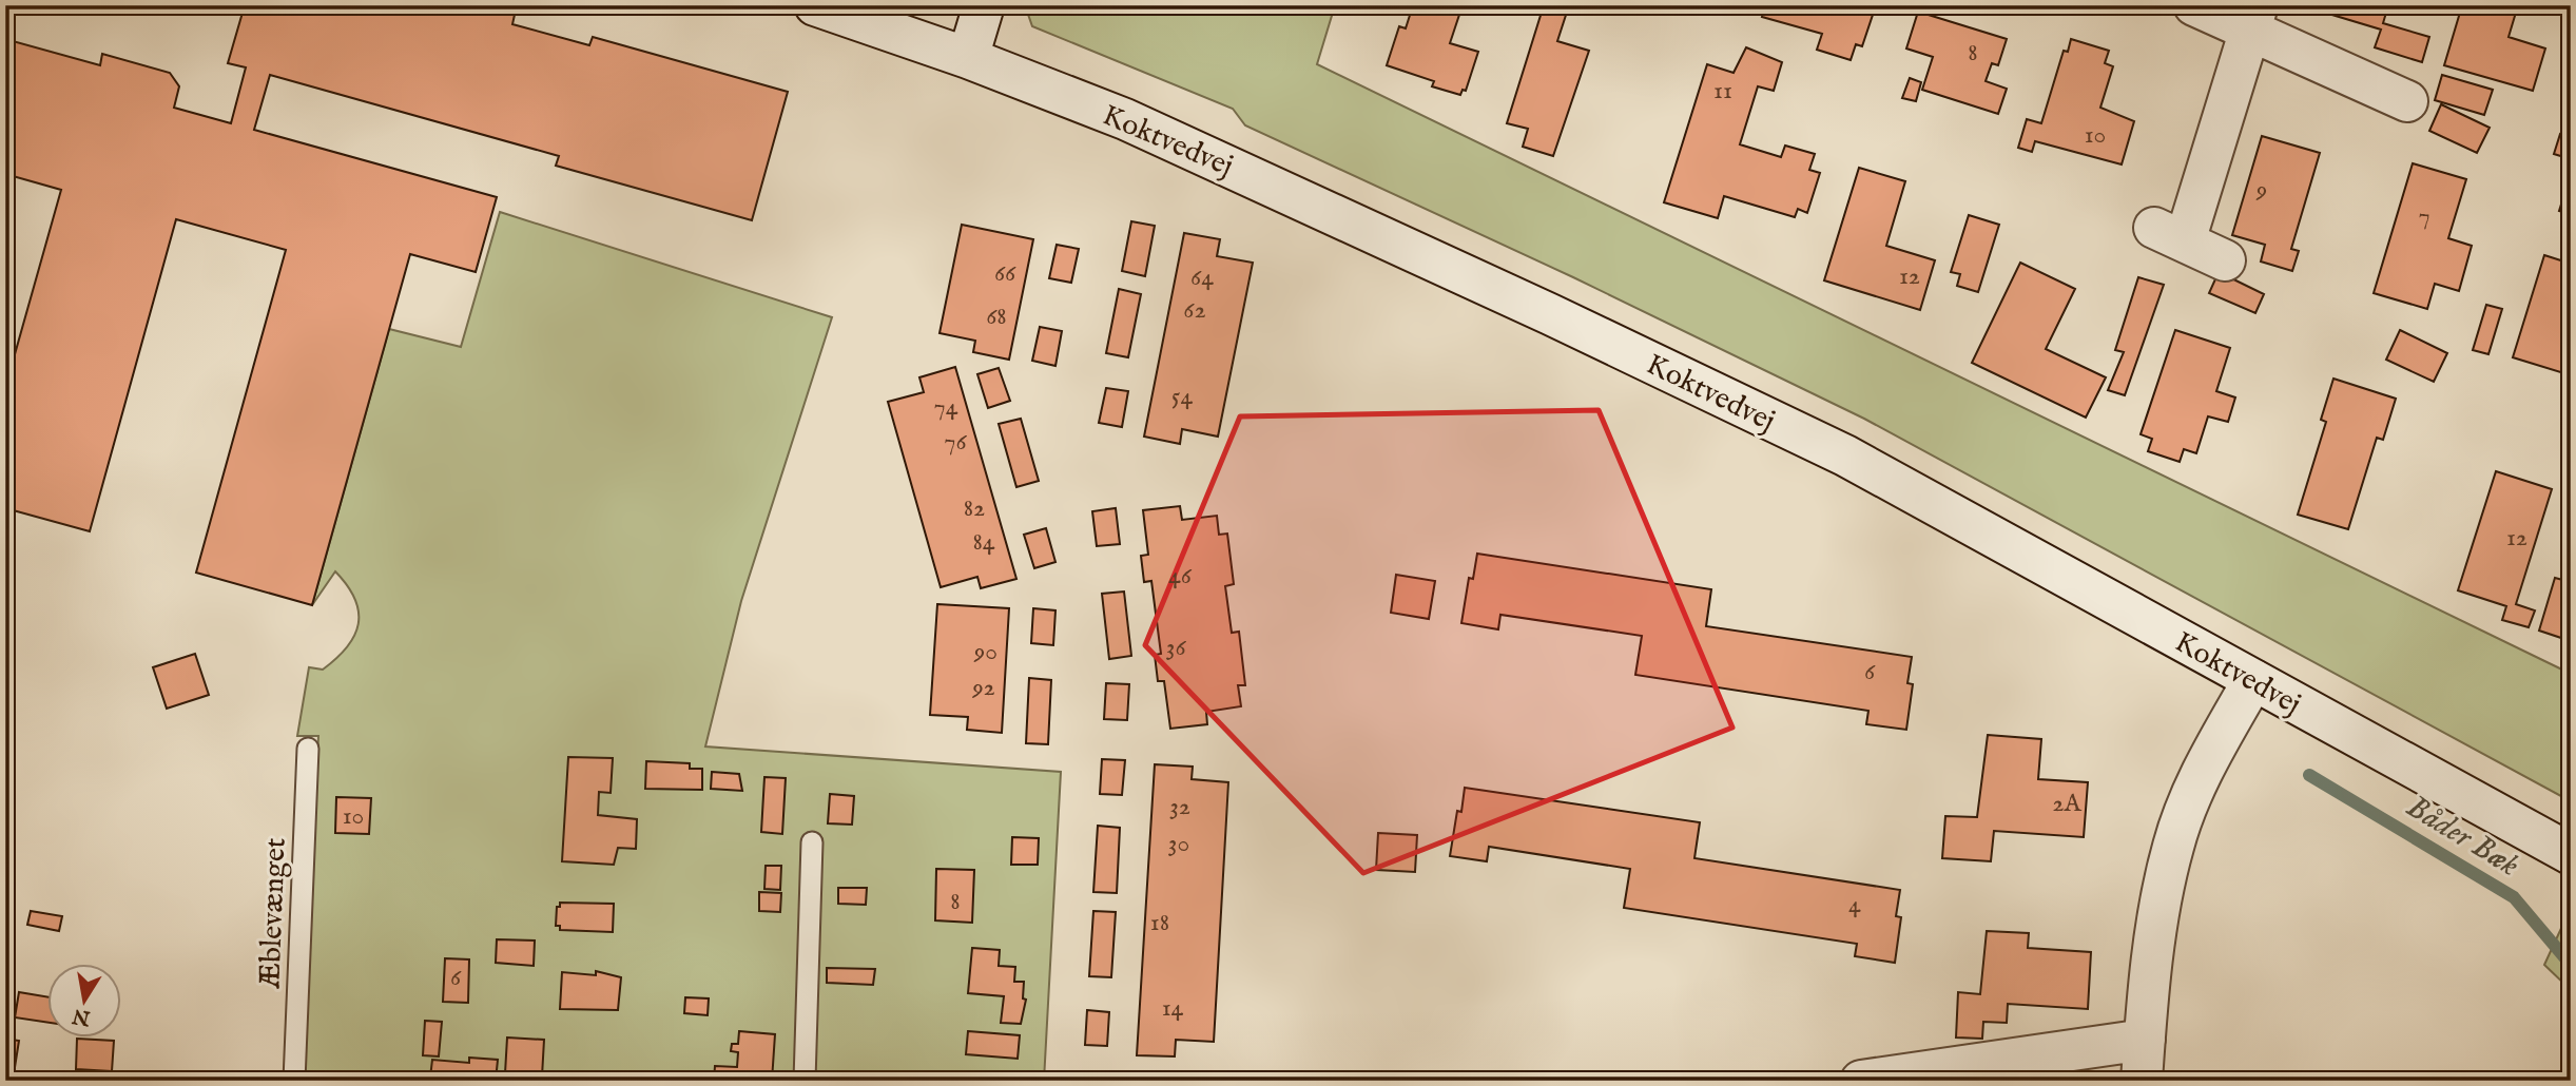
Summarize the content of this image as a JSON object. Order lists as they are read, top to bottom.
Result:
{
  "streets": {
    "street": ["Koktvedvej"],
    "lane": ["Æblevænget"]
  },
  "water": ["Båder Bæk"],
  "house_numbers": [
    "8",
    "11",
    "10",
    "9",
    "7",
    "66",
    "12",
    "64",
    "62",
    "68",
    "54",
    "74",
    "76",
    "82",
    "12",
    "84",
    "46",
    "36",
    "90",
    "6",
    "92",
    "2A",
    "32",
    "10",
    "30",
    "8",
    "4",
    "18",
    "6",
    "14"
  ],
  "north": "bottom"
}
